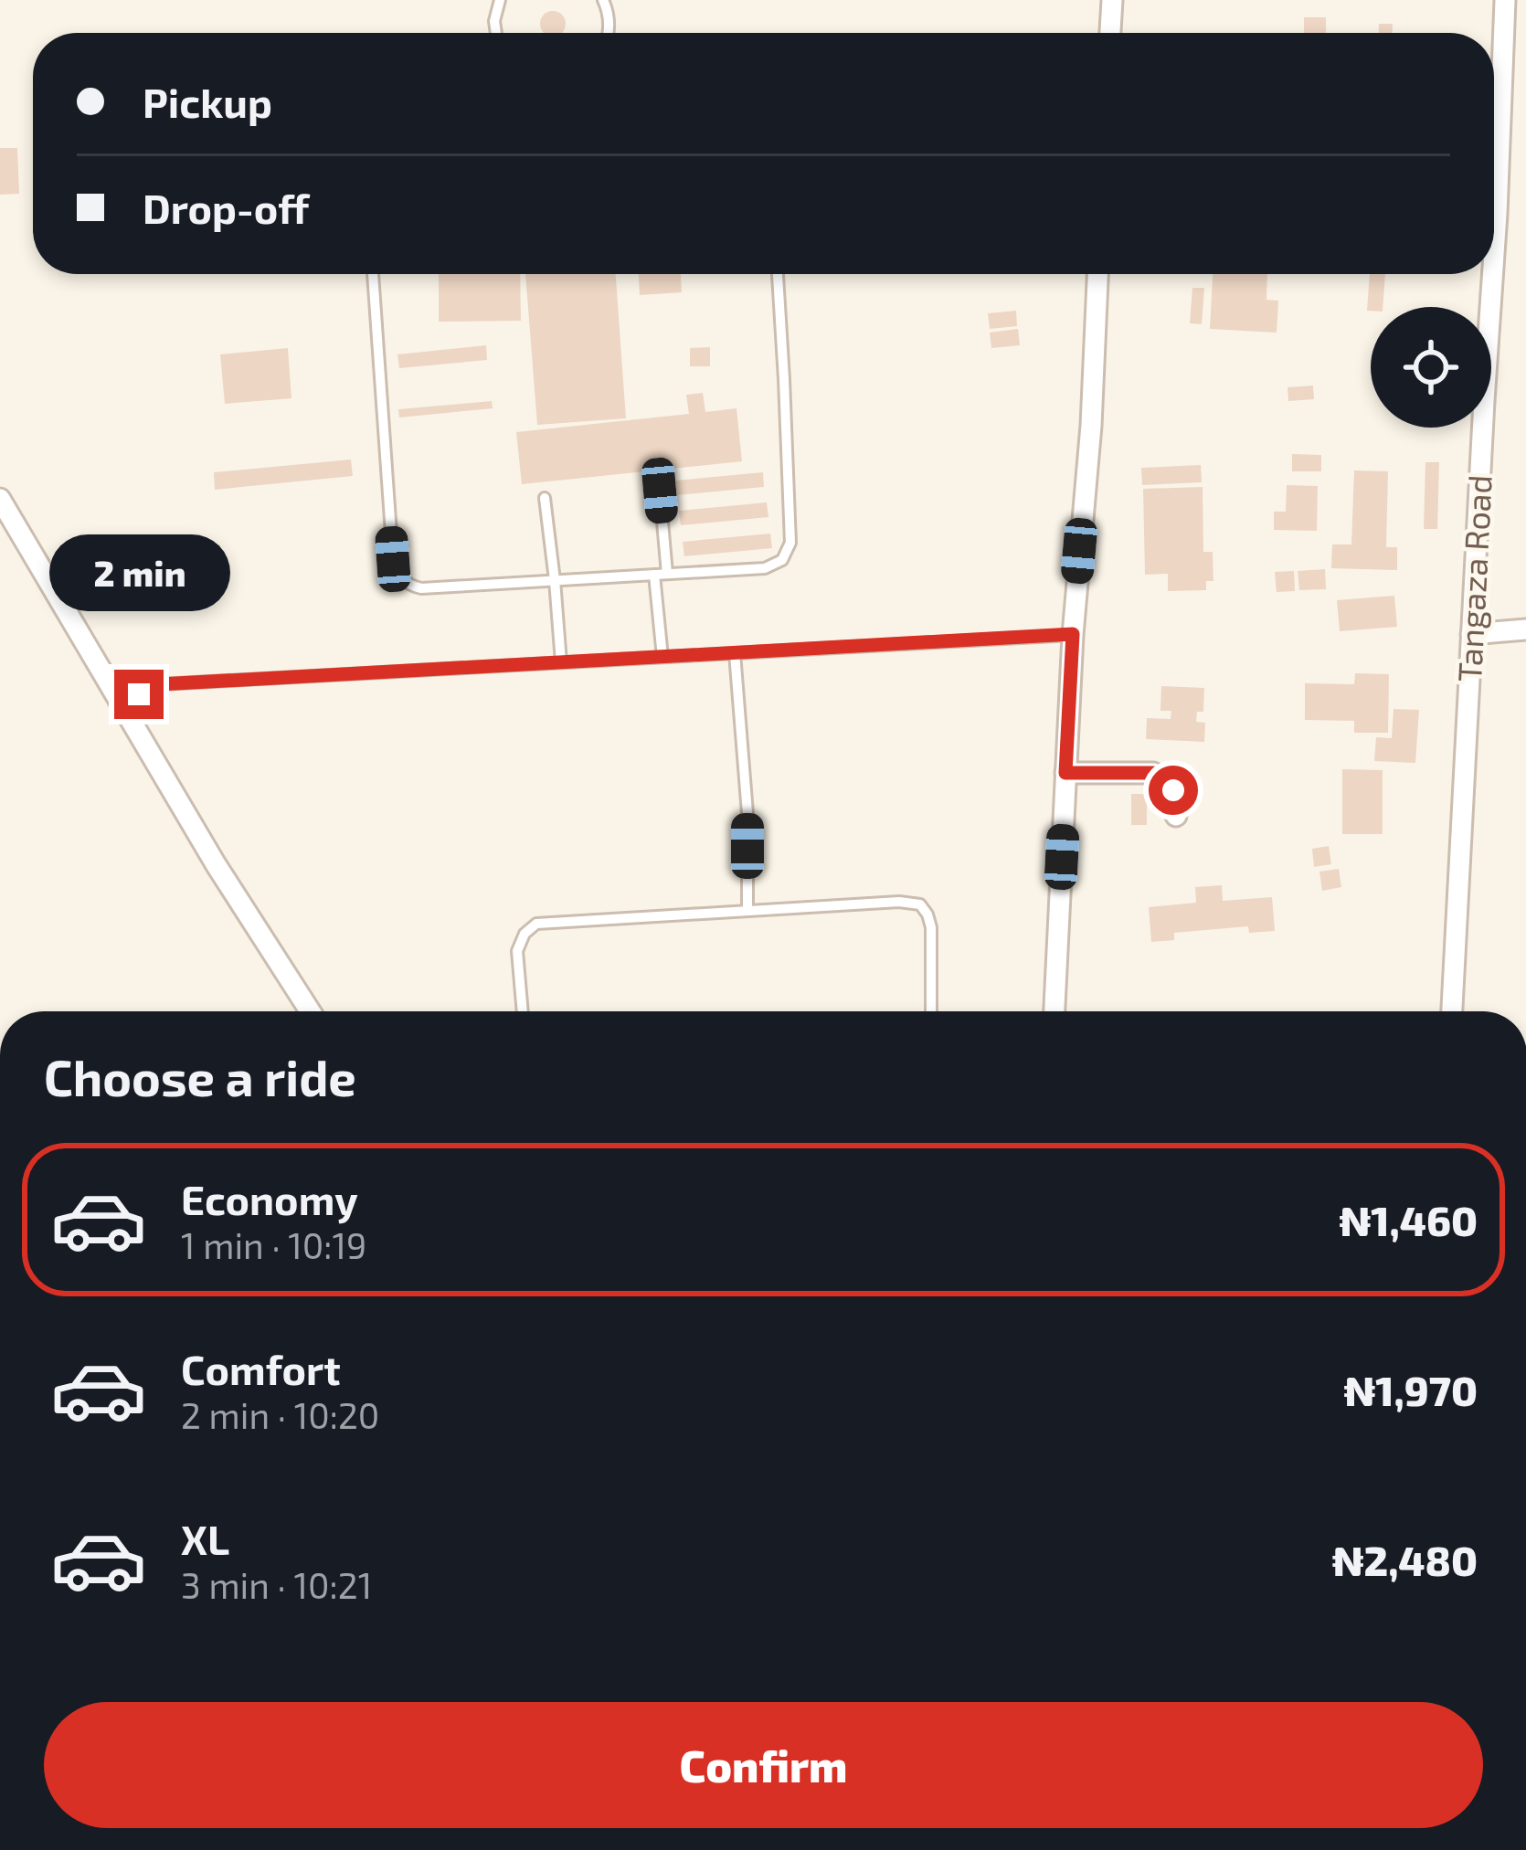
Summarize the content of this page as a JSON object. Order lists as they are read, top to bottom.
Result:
{
  "streets": {
    "street": ["Tangaza Road"]
  },
  "page": {
    "banner": ["Pickup", "Drop-off"],
    "bubble": "2 min",
    "heading": "Choose a ride",
    "list": [
      {
        "name": "Economy",
        "note": "1 min · 10:19",
        "value": "₦1,460"
      },
      {
        "name": "Comfort",
        "note": "2 min · 10:20",
        "value": "₦1,970"
      },
      {
        "name": "XL",
        "note": "3 min · 10:21",
        "value": "₦2,480"
      }
    ],
    "buttons": "Confirm"
  }
}
